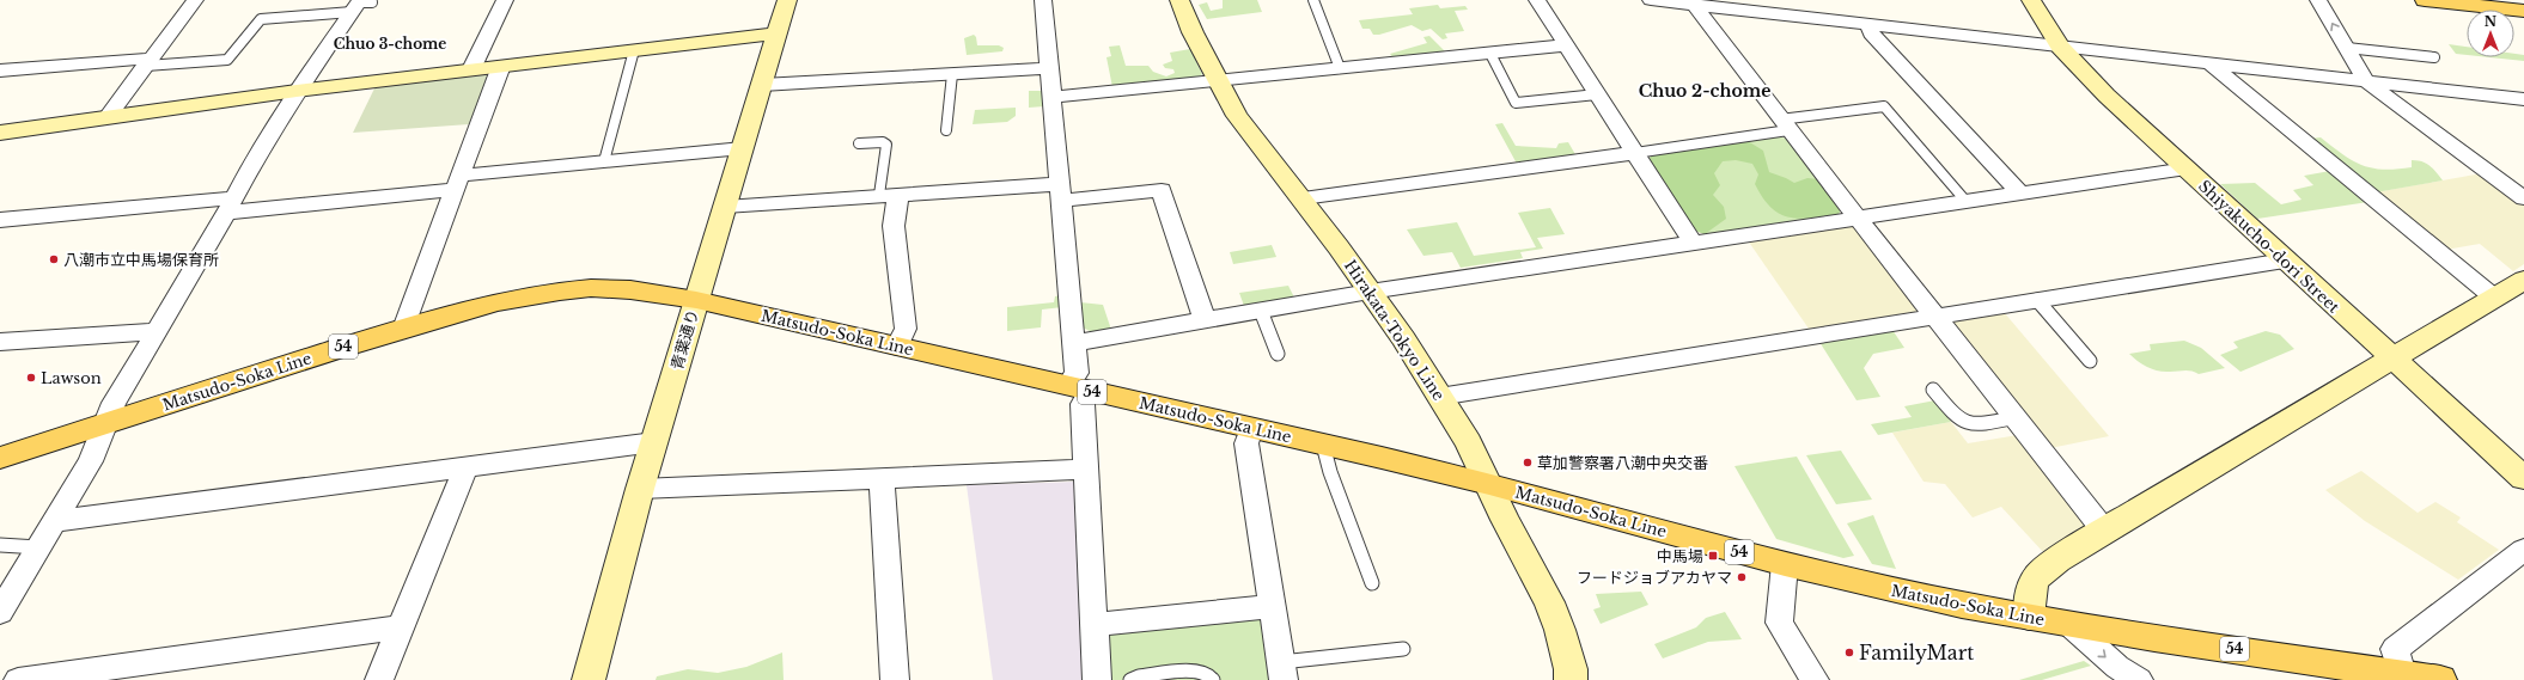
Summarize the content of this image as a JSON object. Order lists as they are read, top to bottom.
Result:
{
  "streets": {
    "main road": ["Matsudo-Soka Line", "54"],
    "street": ["Shiyakucho-dori Street", "Hirakata-Tokyo Line", "青葉通り"]
  },
  "crossings": [
    ["Hirakata-Tokyo Line", "Matsudo-Soka Line"],
    ["Matsudo-Soka Line", "青葉通り"]
  ],
  "districts": ["Chuo 3-chome", "Chuo 2-chome"],
  "places": {
    "other": [
      "八潮市立中馬場保育所",
      "Lawson",
      "草加警察署八潮中央交番",
      "フードジョブアカヤマ",
      "FamilyMart"
    ],
    "transit": ["中馬場"]
  },
  "north": "top"
}
